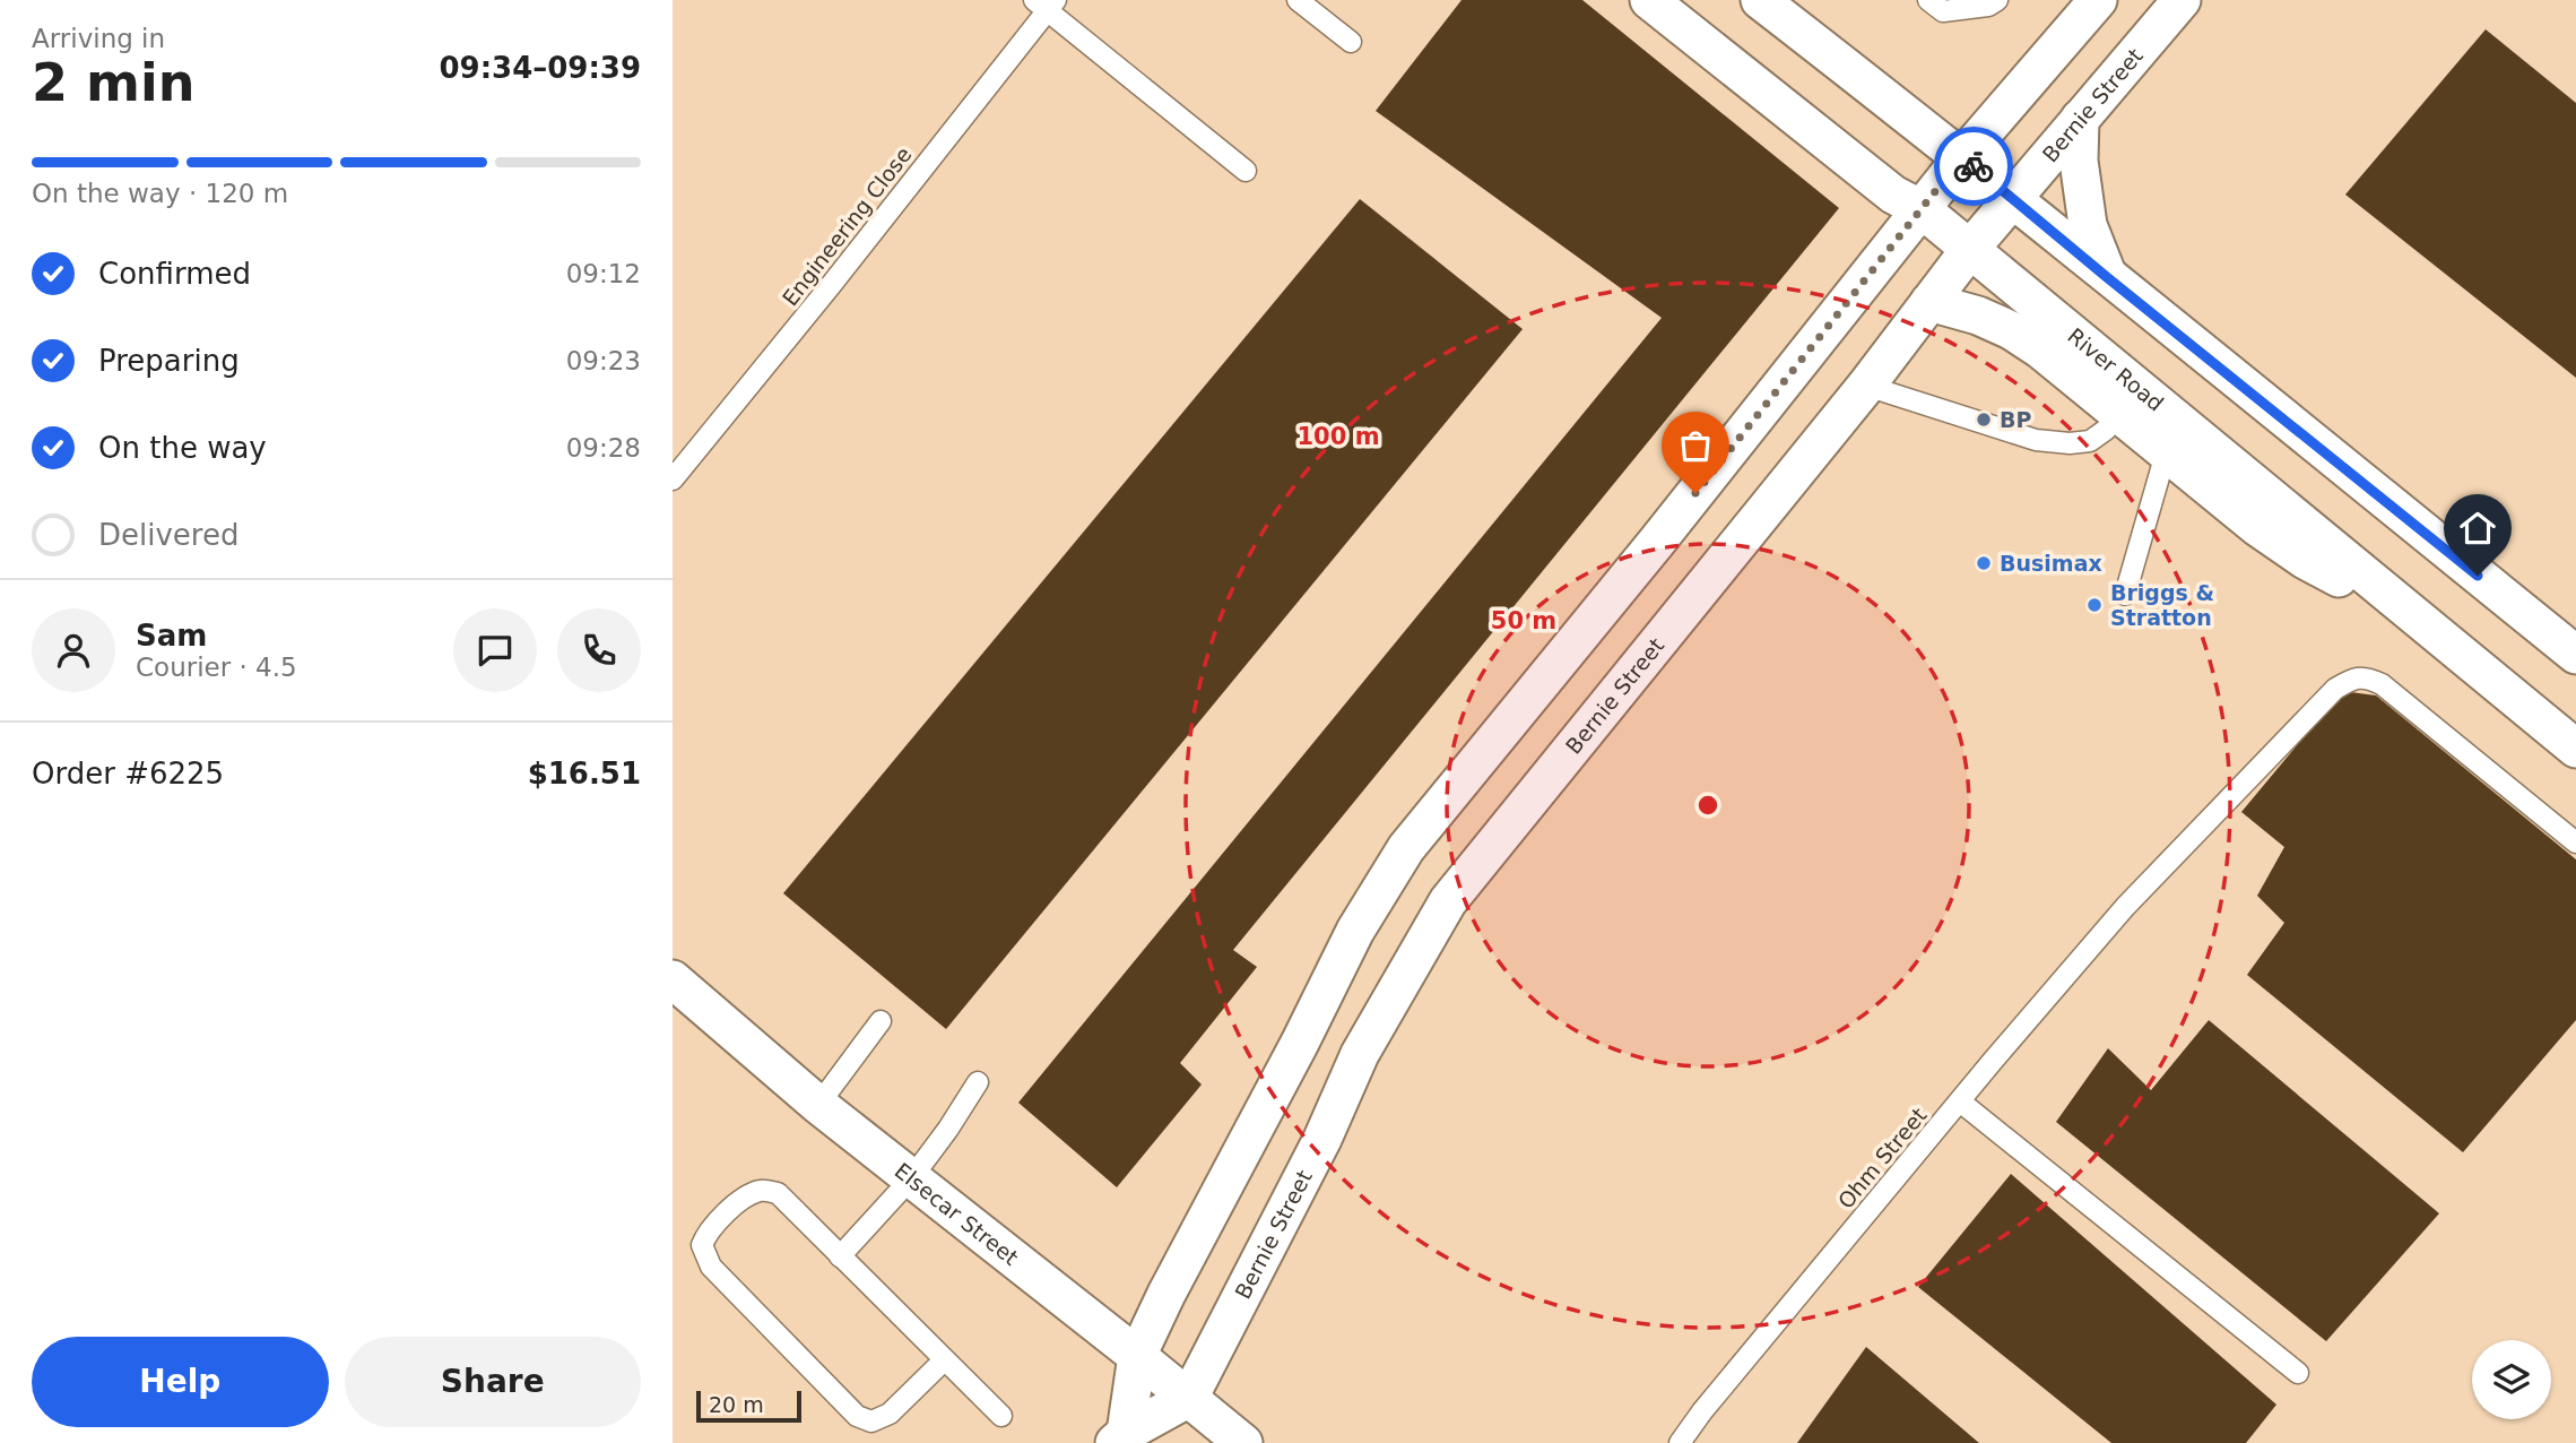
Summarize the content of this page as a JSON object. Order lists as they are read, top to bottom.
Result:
{
  "streets": {
    "street": ["Bernie Street", "River Road", "Elsecar Street"],
    "lane": ["Engineering Close", "Ohm Street"]
  },
  "crossings": [
    ["Bernie Street", "River Road"],
    ["Bernie Street", "Elsecar Street"]
  ],
  "places": ["BP", "Busimax", "Briggs & Stratton"],
  "scale_bar": "20 m",
  "page": {
    "heading": ["2 min", "Arriving in", "09:34–09:39"],
    "panel": [
      "Sam",
      "Courier · 4.5",
      "Order #6225",
      "$16.51"
    ],
    "bar": "On the way · 120 m",
    "list": [
      ["Confirmed", "09:12"],
      ["Preparing", "09:23"],
      ["On the way", "09:28"],
      "Delivered"
    ],
    "buttons": ["Help", "Share"],
    "scale": "20 m"
  },
  "rings": ["100 m", "50 m"]
}
